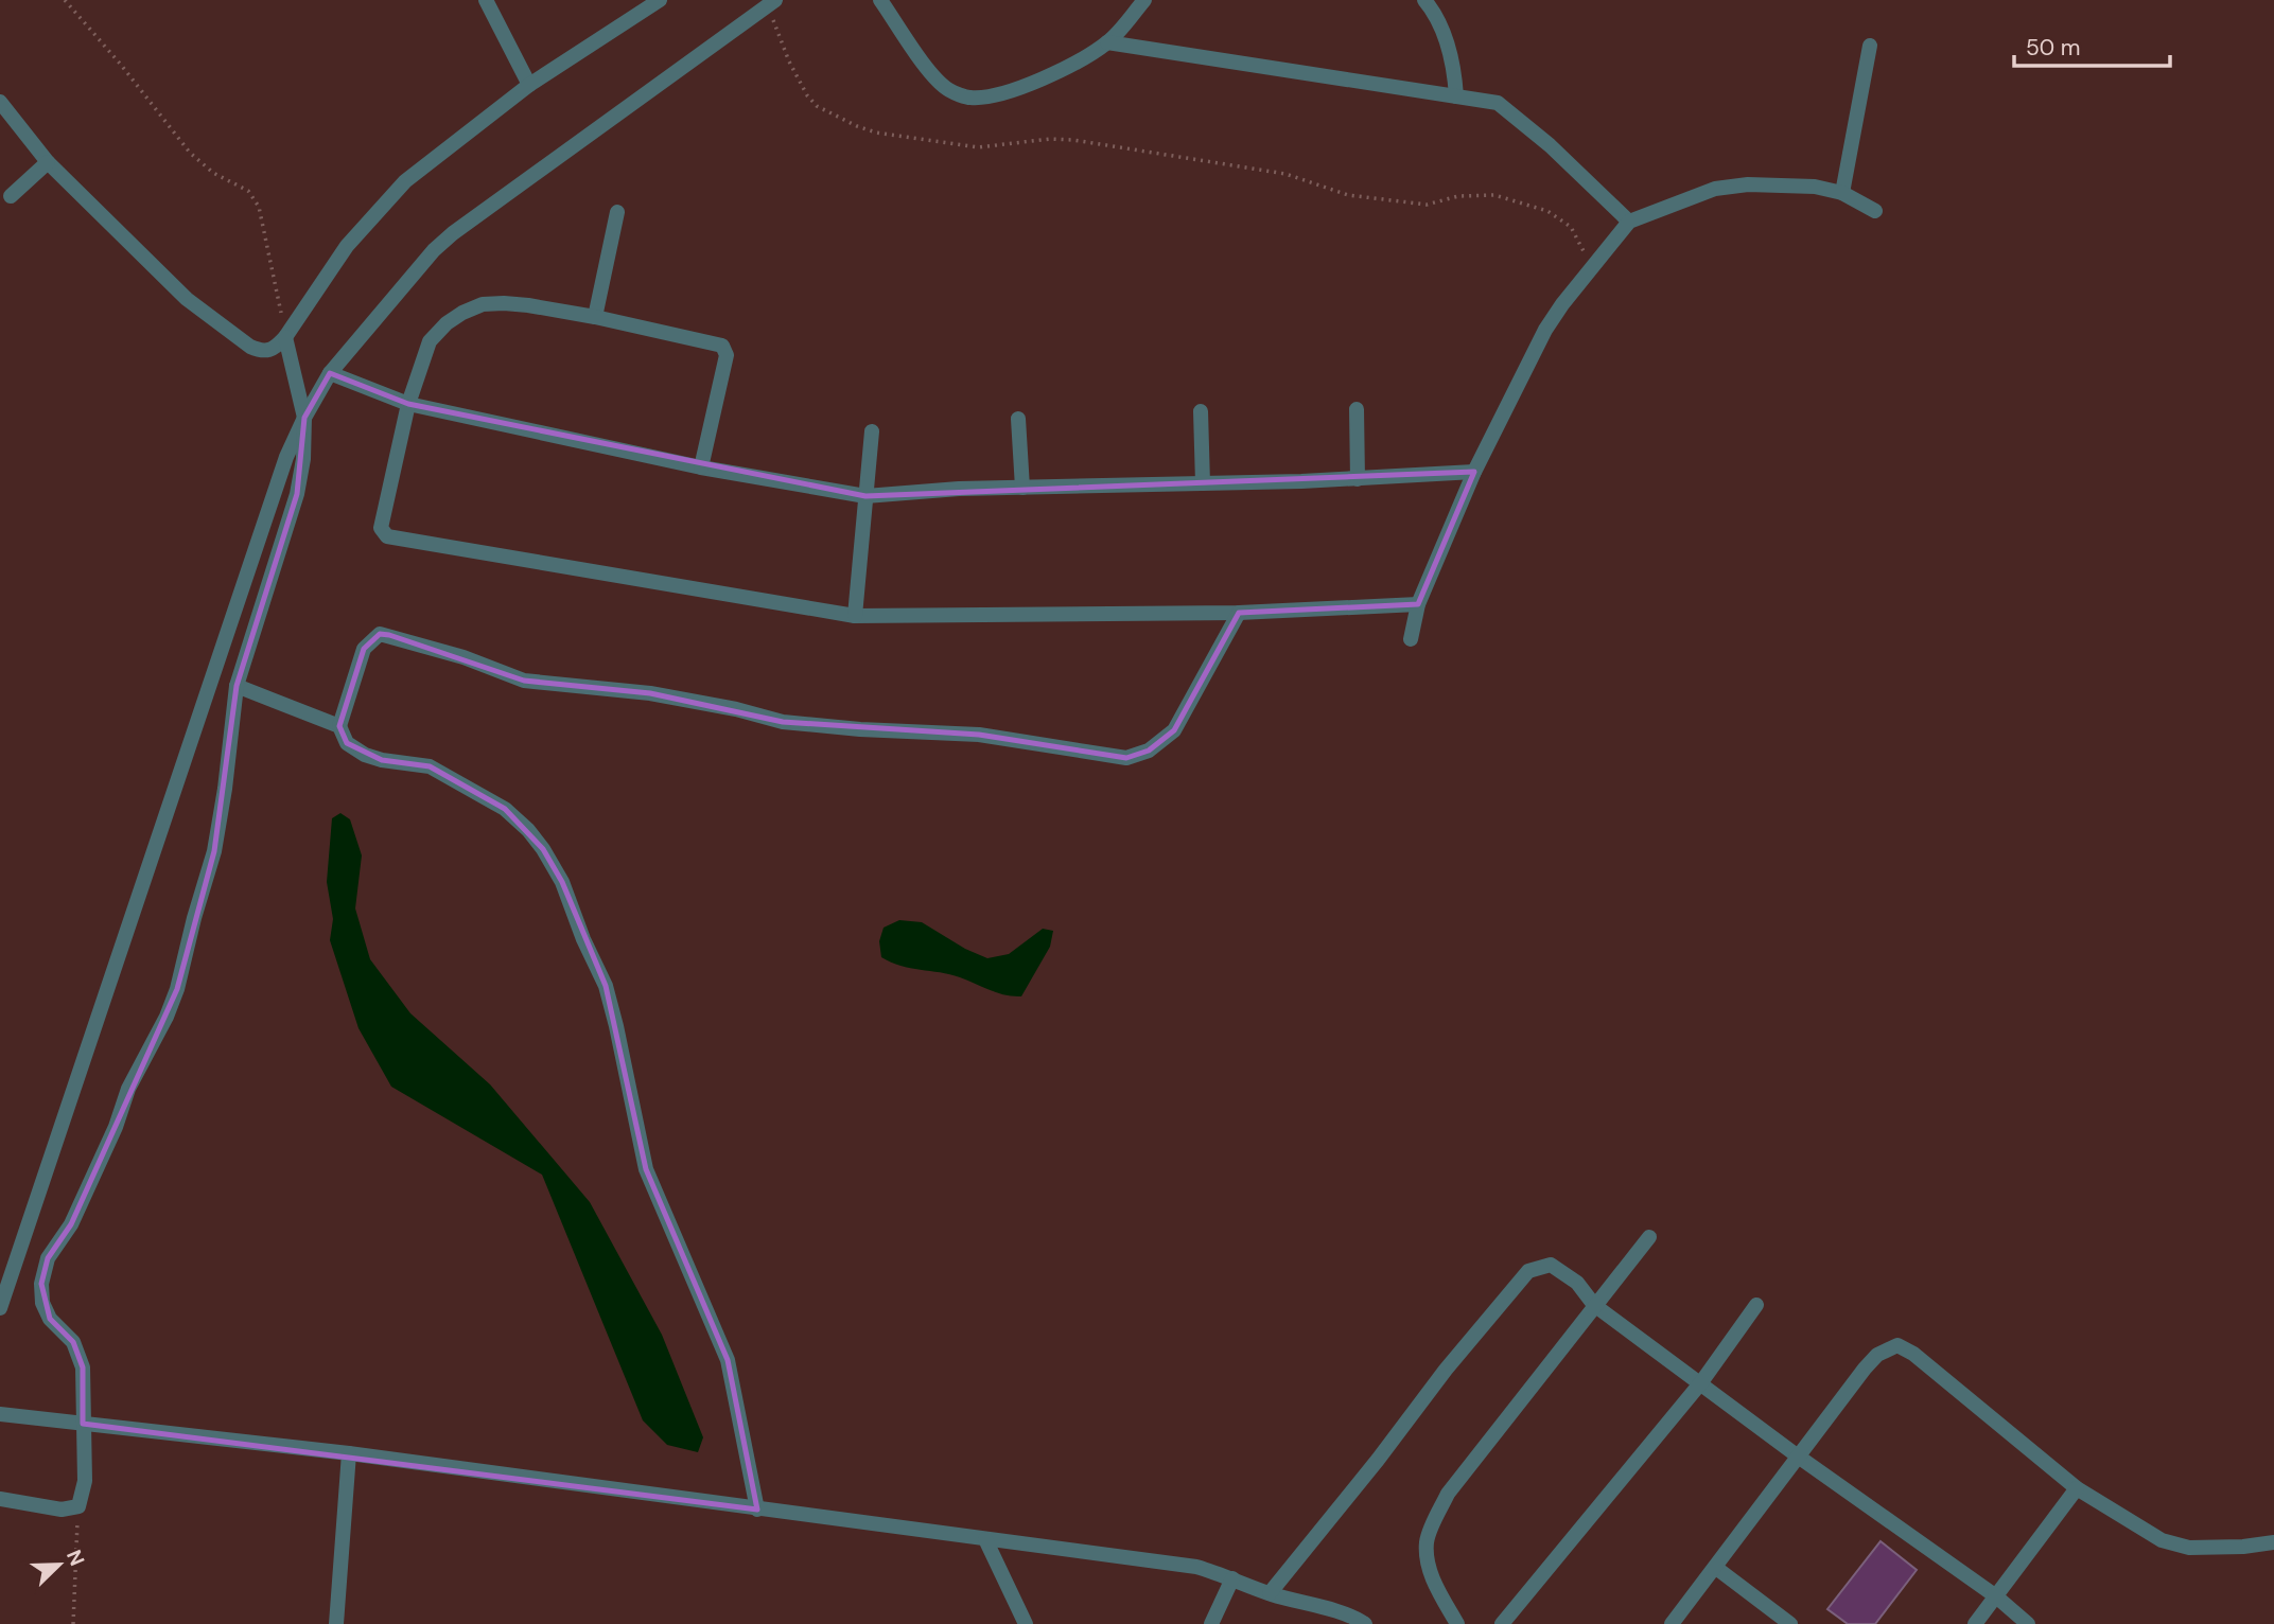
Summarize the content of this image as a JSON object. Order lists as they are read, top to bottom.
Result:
{
  "scale_bar": "50 m",
  "north": "top right"
}
